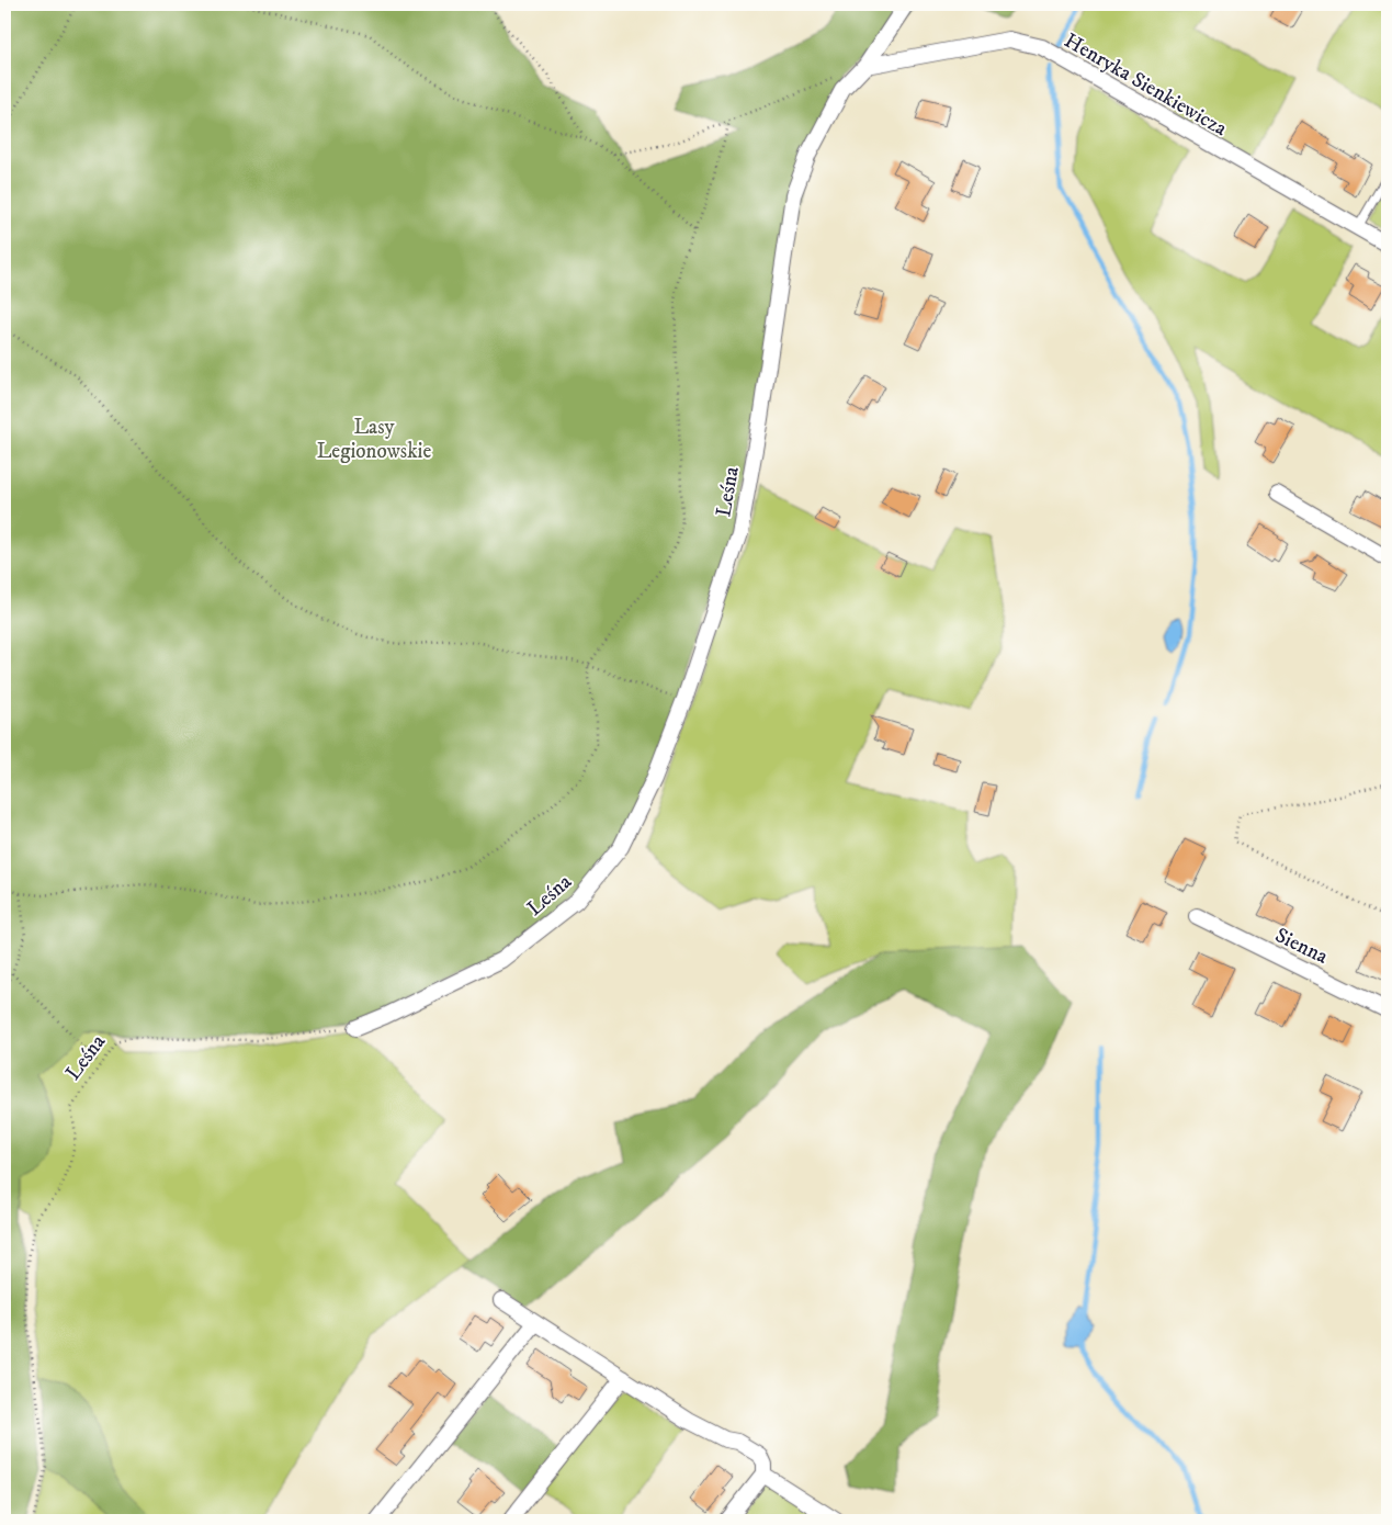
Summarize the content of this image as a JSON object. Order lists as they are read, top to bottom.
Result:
{
  "streets": {
    "street": ["Henryka Sienkiewicza", "Leśna", "Sienna"]
  },
  "crossings": [
    ["Henryka Sienkiewicza", "Leśna"]
  ],
  "parks": ["Lasy Legionowskie"]
}
